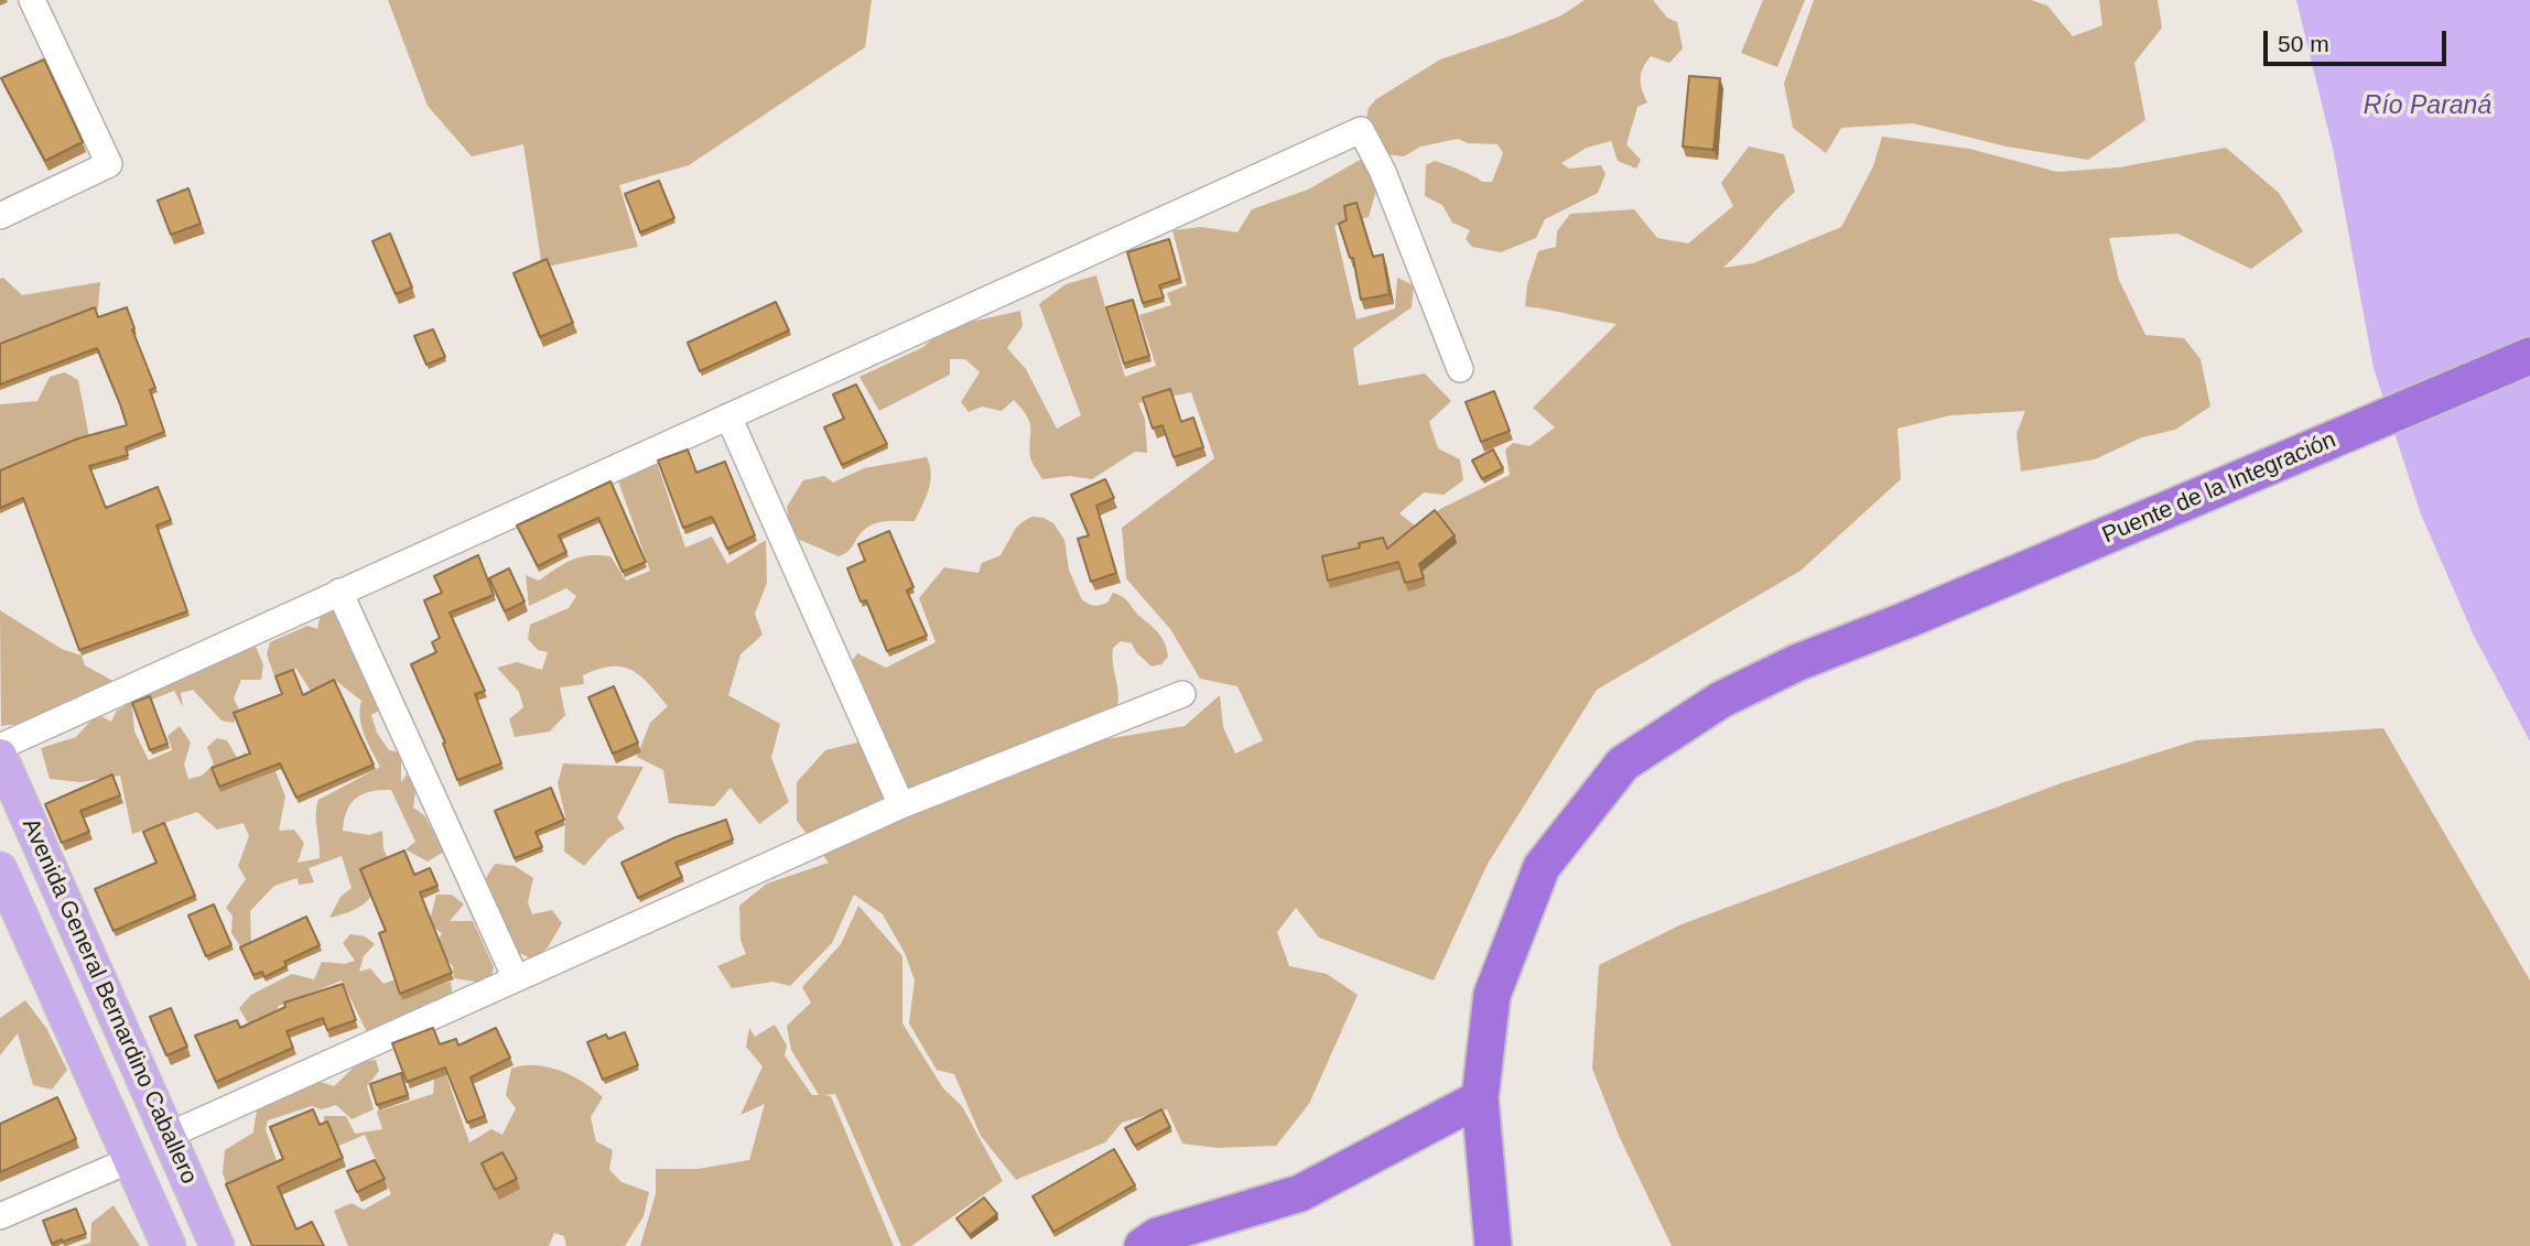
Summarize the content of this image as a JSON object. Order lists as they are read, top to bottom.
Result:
{
  "streets": {
    "highway": ["Puente de la Integración"],
    "main road": ["Avenida General Bernardino Caballero"]
  },
  "water": ["Río Paraná"],
  "scale_bar": "50 m"
}
